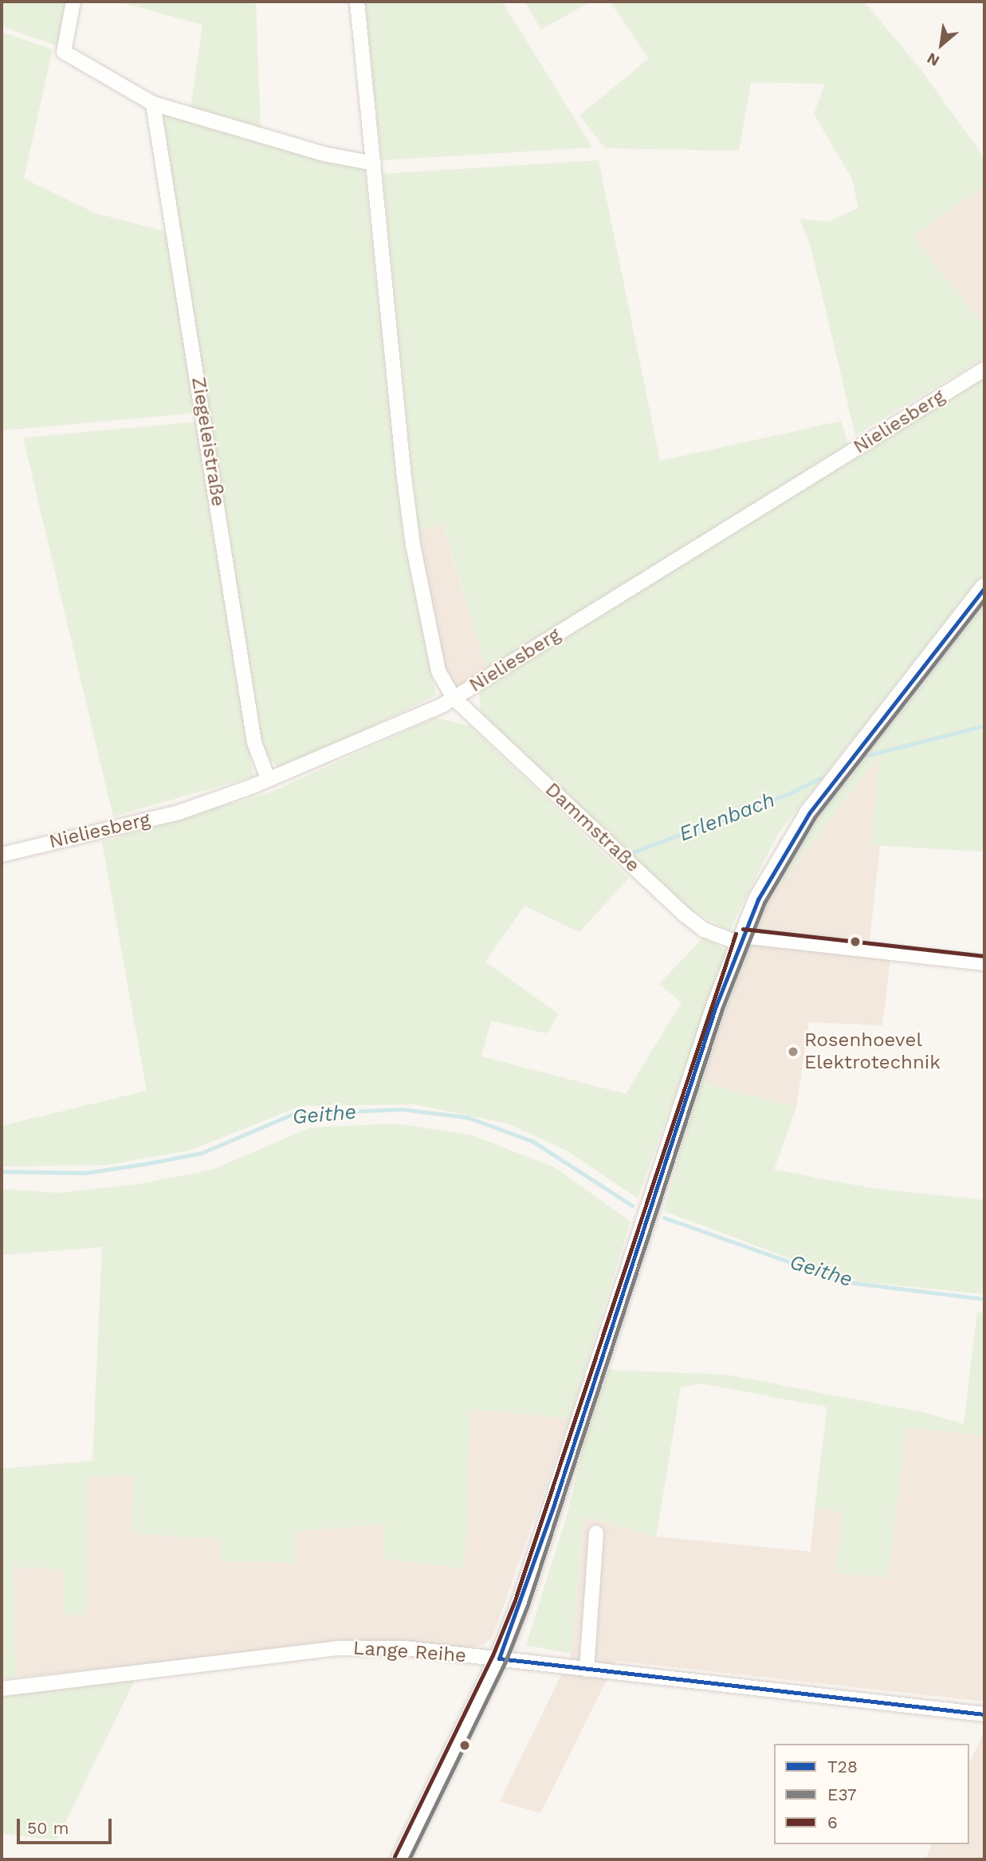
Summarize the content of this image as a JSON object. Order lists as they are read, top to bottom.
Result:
{
  "streets": {
    "street": [
      "Nieliesberg",
      "Ziegeleistraße",
      "Dammstraße",
      "Lange Reihe"
    ]
  },
  "crossings": [
    ["Nieliesberg", "Ziegeleistraße"],
    ["Nieliesberg", "Dammstraße"]
  ],
  "water": ["Erlenbach", "Geithe"],
  "places": ["Rosenhoevel Elektrotechnik"],
  "lines": ["transit line T28", "transit line E37", "transit line 6"],
  "legend": ["T28", "E37", "6"],
  "scale_bar": "50 m",
  "north": "bottom left"
}
